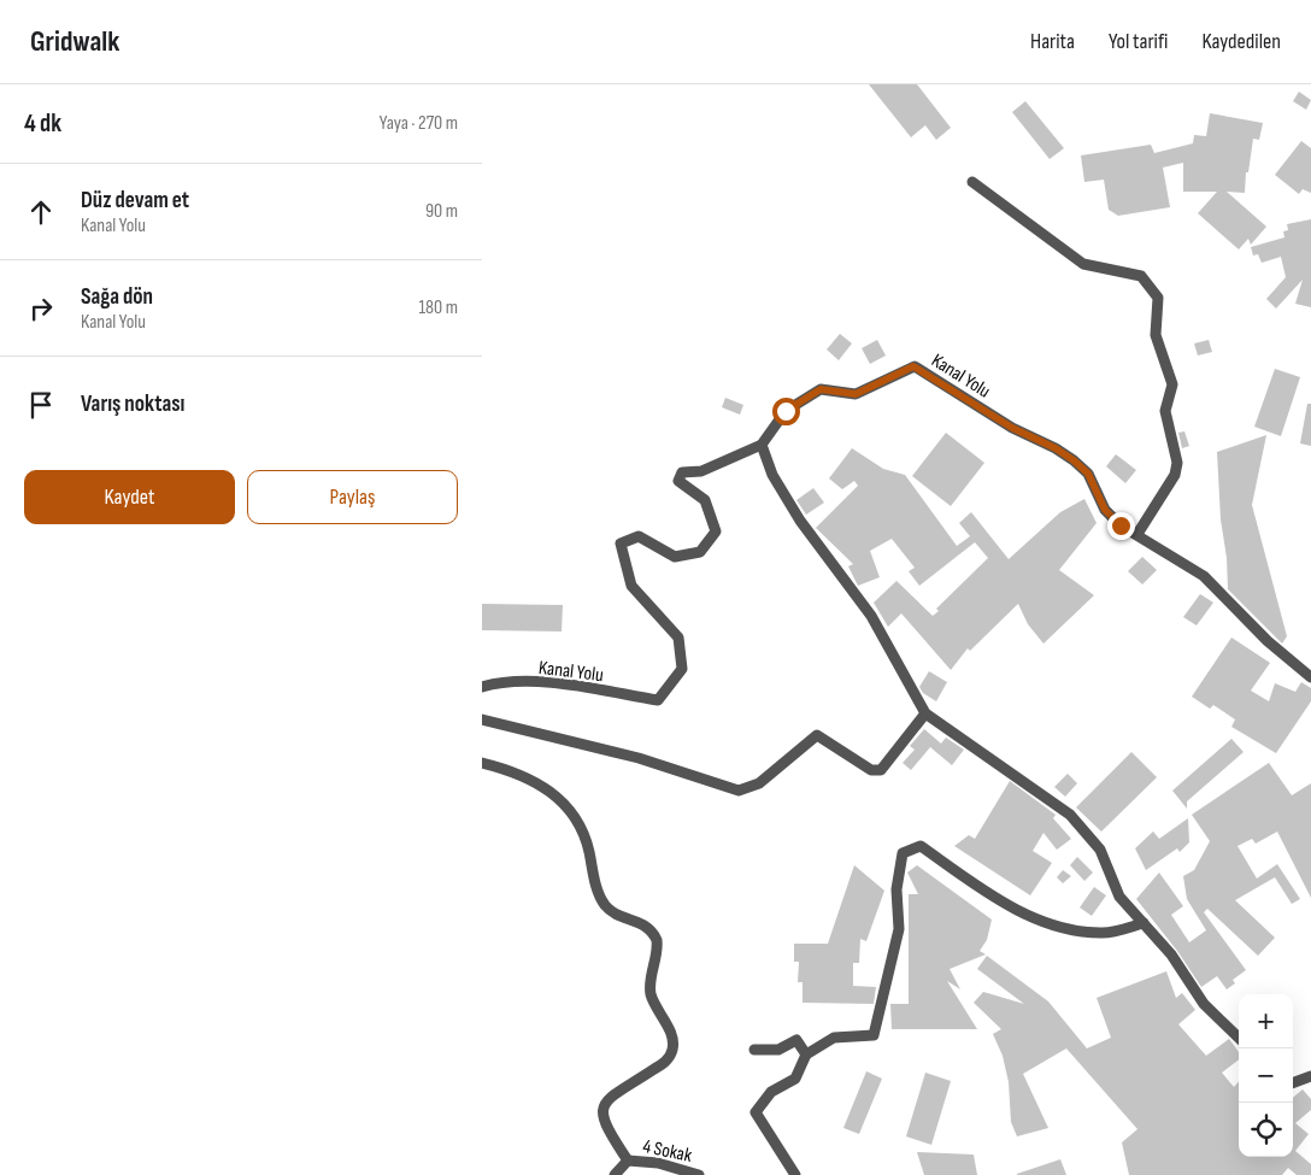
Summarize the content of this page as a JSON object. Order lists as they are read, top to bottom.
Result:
{
  "streets": {
    "street": ["Kanal Yolu", "4 Sokak"]
  },
  "page": {
    "header": "Gridwalk",
    "nav": ["Harita", "Yol tarifi", "Kaydedilen"],
    "heading": ["4 dk", "Yaya · 270 m"],
    "list": [
      ["Düz devam et", "Kanal Yolu", "90 m"],
      ["Sağa dön", "Kanal Yolu", "180 m"],
      "Varış noktası"
    ],
    "buttons": ["Kaydet", "Paylaş"],
    "map_buttons": ["+", "−"]
  }
}
